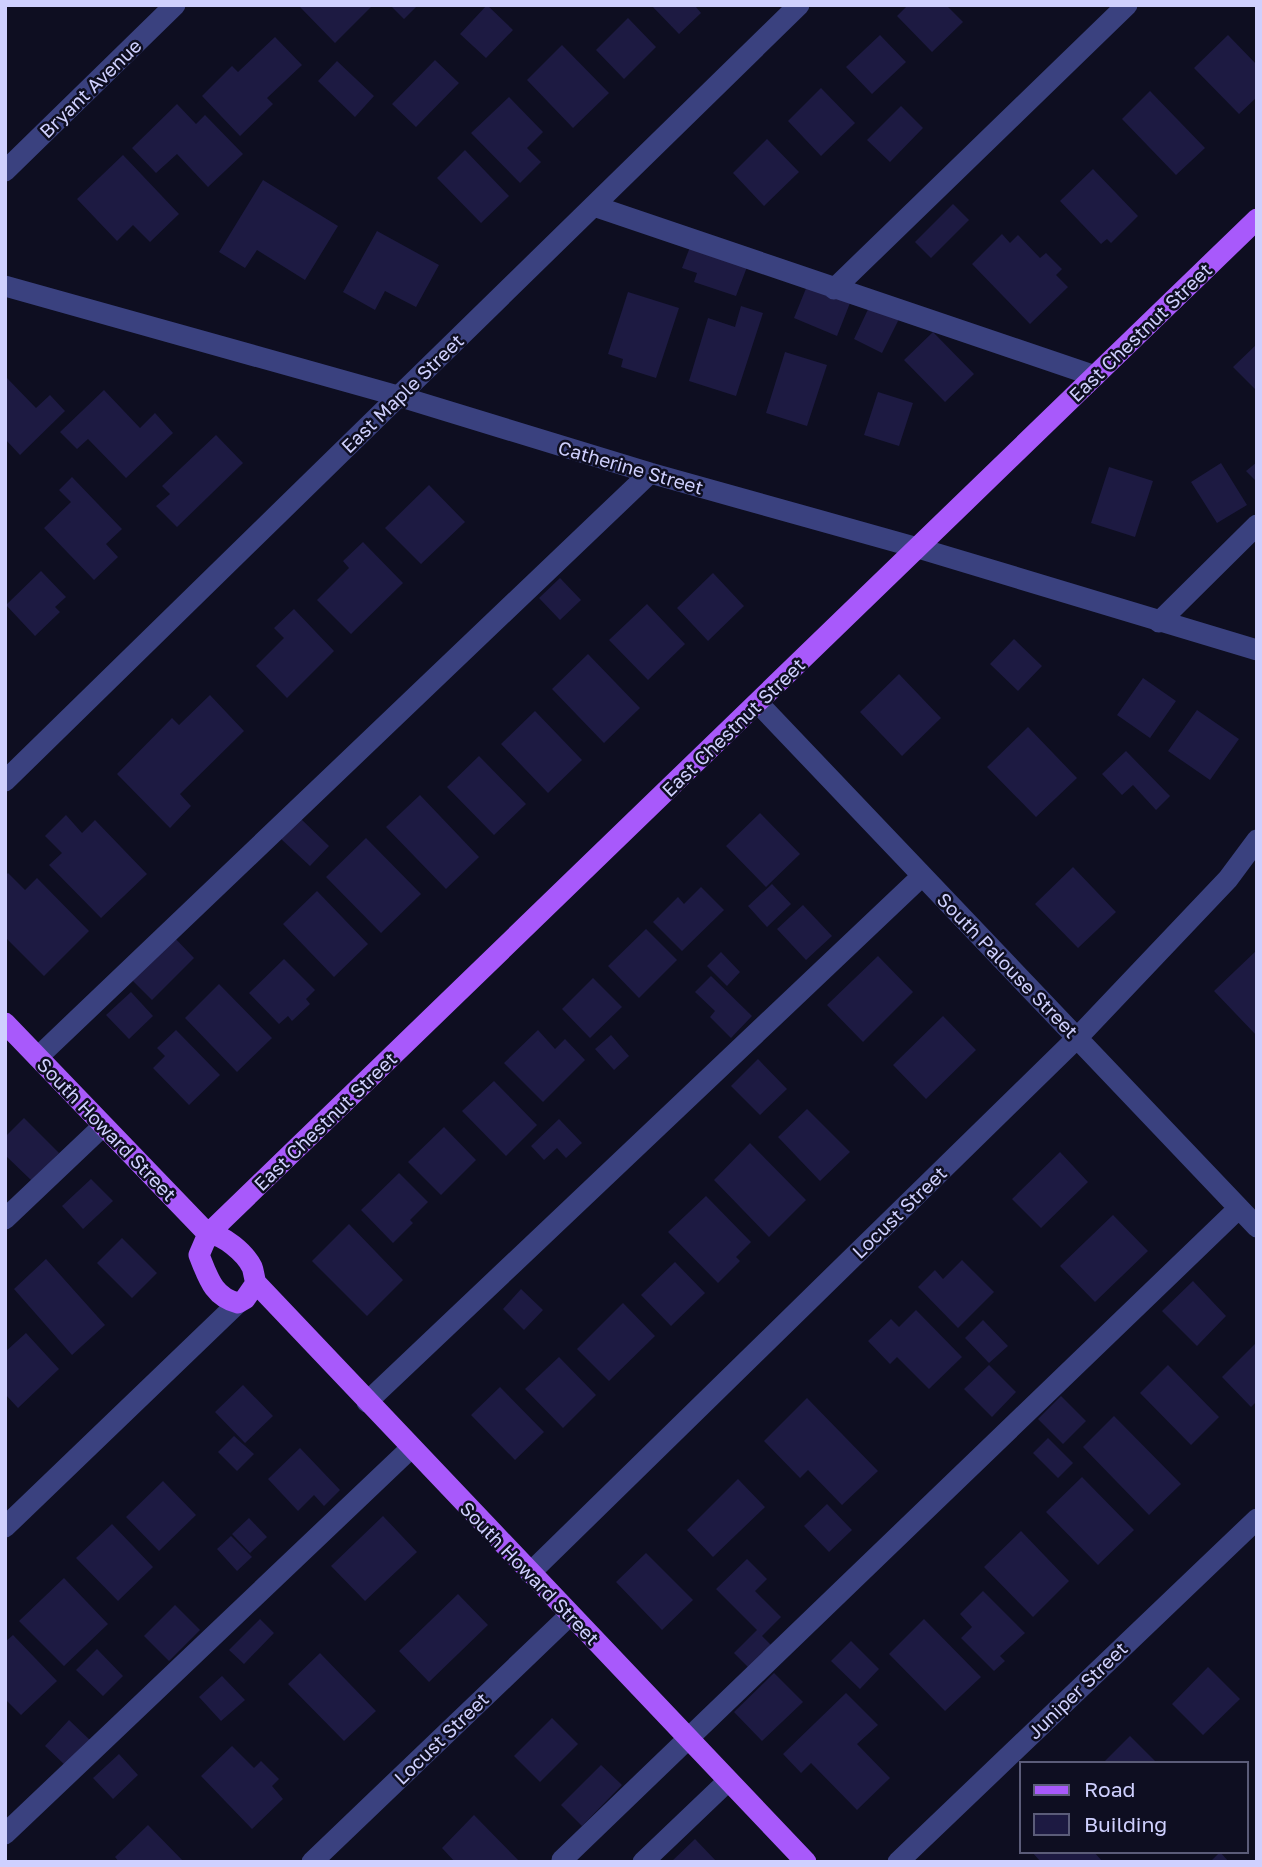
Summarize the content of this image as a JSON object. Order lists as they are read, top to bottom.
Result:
{
  "streets": {
    "main road": ["East Chestnut Street", "South Howard Street"],
    "street": [
      "Bryant Avenue",
      "East Maple Street",
      "Catherine Street",
      "South Palouse Street",
      "Locust Street",
      "Juniper Street"
    ]
  },
  "crossings": [
    ["East Chestnut Street", "Catherine Street"],
    ["East Chestnut Street", "South Palouse Street"],
    ["East Chestnut Street", "South Howard Street"],
    ["East Maple Street", "Catherine Street"],
    ["South Palouse Street", "Locust Street"],
    ["South Howard Street", "Locust Street"]
  ],
  "legend": ["Road", "Building"]
}
